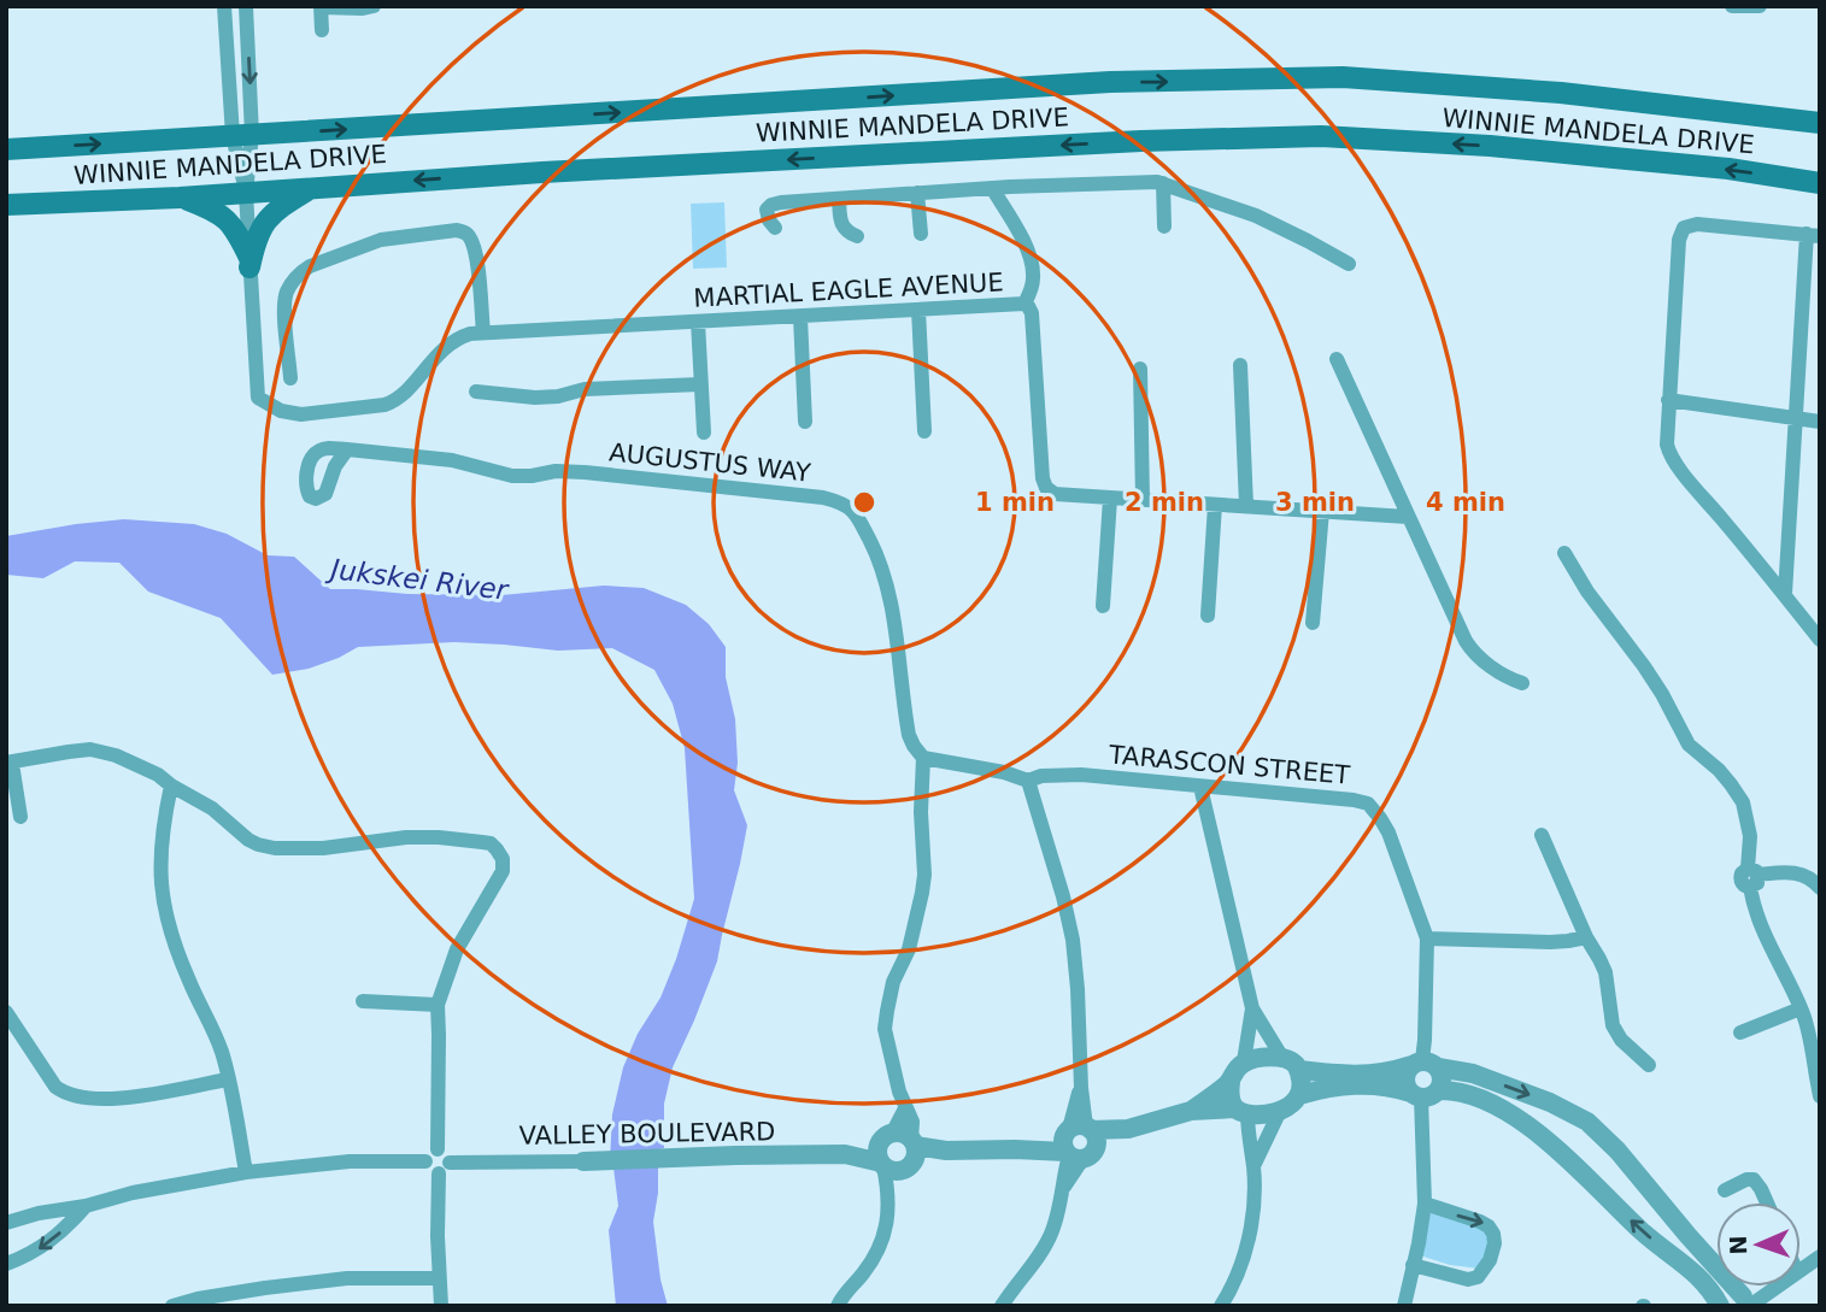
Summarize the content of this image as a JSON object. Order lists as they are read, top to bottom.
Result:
{
  "streets": {
    "main road": ["WINNIE MANDELA DRIVE"],
    "street": [
      "MARTIAL EAGLE AVENUE",
      "AUGUSTUS WAY",
      "TARASCON STREET",
      "VALLEY BOULEVARD"
    ]
  },
  "crossings": [
    ["AUGUSTUS WAY", "TARASCON STREET"],
    ["AUGUSTUS WAY", "VALLEY BOULEVARD"]
  ],
  "water": ["Jukskei River"],
  "north": "left",
  "rings": [
    "1 min",
    "2 min",
    "3 min",
    "4 min"
  ]
}
